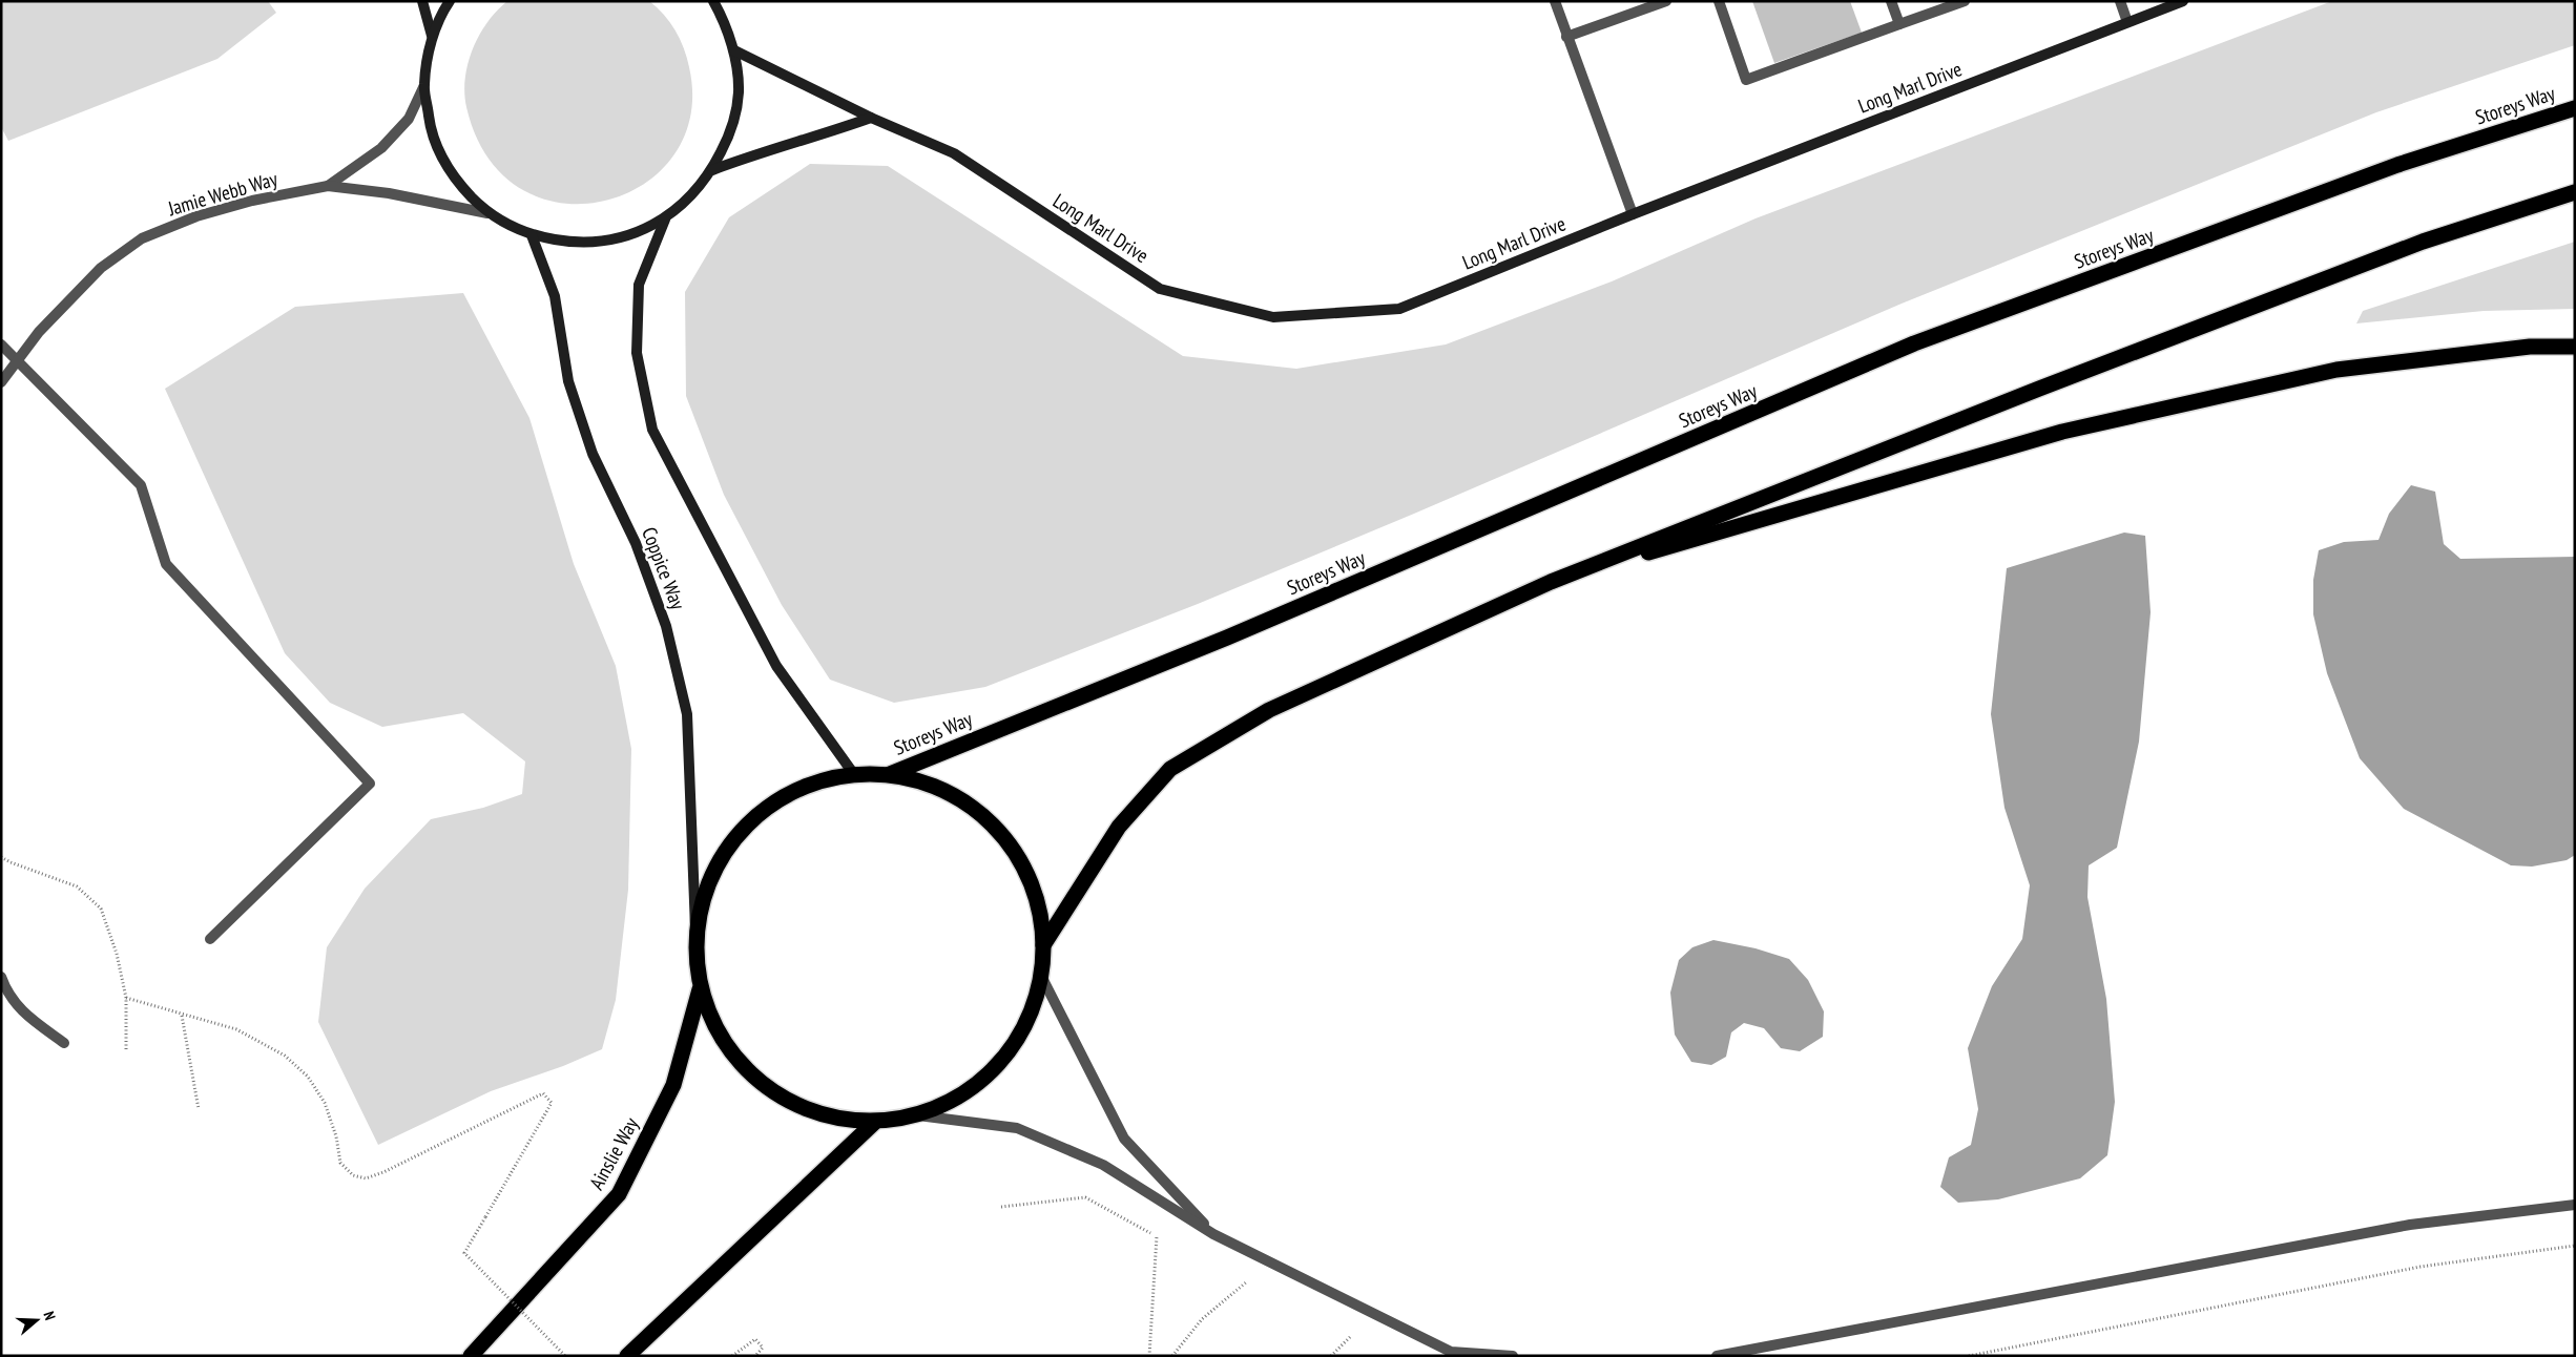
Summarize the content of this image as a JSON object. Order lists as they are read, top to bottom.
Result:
{
  "streets": {
    "highway": ["Storeys Way", "Ainslie Way"],
    "street": ["Long Marl Drive", "Jamie Webb Way", "Coppice Way"]
  },
  "north": "right"
}
